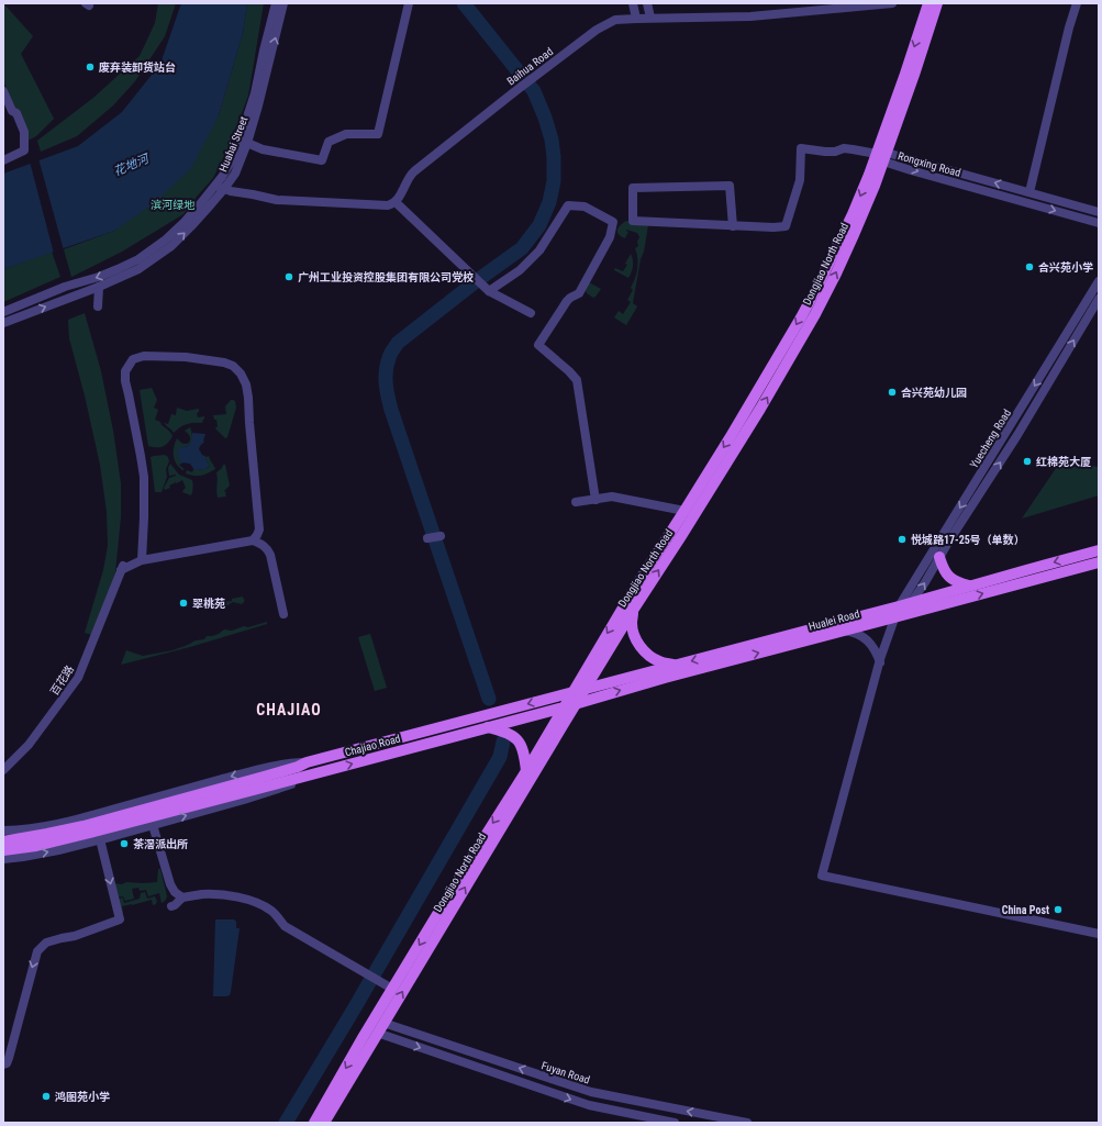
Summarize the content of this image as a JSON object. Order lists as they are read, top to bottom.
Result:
{
  "streets": {
    "main road": ["Dongjiao North Road", "Hualei Road", "Chajiao Road"],
    "street": [
      "Baihua Road",
      "Huahai Street",
      "Rongxing Road",
      "Yuecheng Road",
      "百花路",
      "Fuyan Road"
    ]
  },
  "crossings": [
    ["Rongxing Road", "Dongjiao North Road"],
    ["Dongjiao North Road", "Hualei Road"],
    ["Dongjiao North Road", "Chajiao Road"],
    ["Dongjiao North Road", "Fuyan Road"],
    ["Yuecheng Road", "Hualei Road"],
    ["Hualei Road", "Chajiao Road"]
  ],
  "districts": ["CHAJIAO"],
  "water": ["花地河"],
  "parks": ["滨河绿地"],
  "places": [
    "废弃装卸货站台",
    "合兴苑小学",
    "广州工业投资控股集团有限公司党校",
    "合兴苑幼儿园",
    "红棉苑大厦",
    "悦城路17-25号（单数）",
    "翠桃苑",
    "茶滘派出所",
    "China Post",
    "鸿图苑小学"
  ]
}
